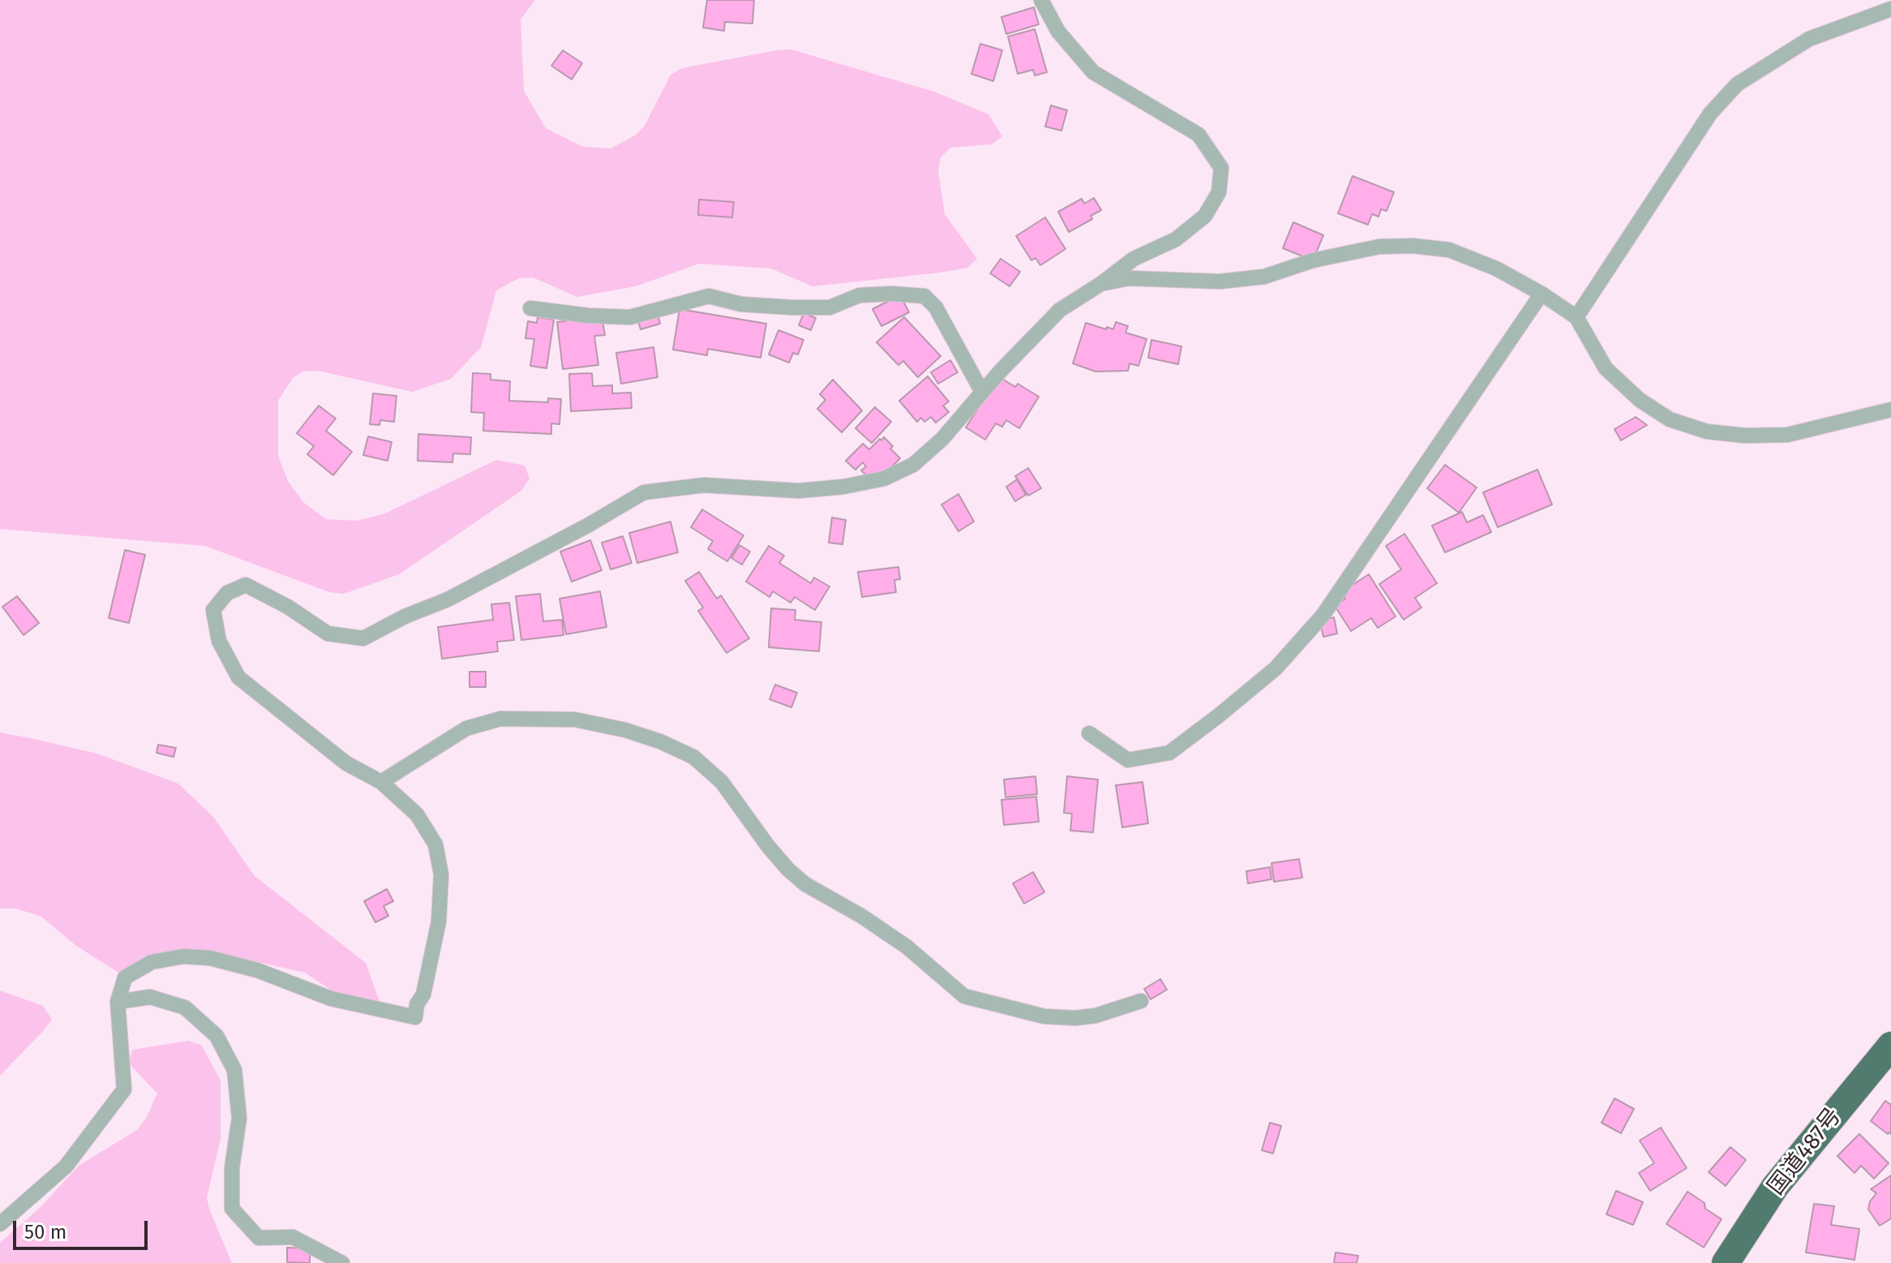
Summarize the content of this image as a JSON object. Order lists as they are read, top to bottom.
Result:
{
  "streets": {
    "highway": ["国道487号"]
  },
  "scale_bar": "50 m"
}
